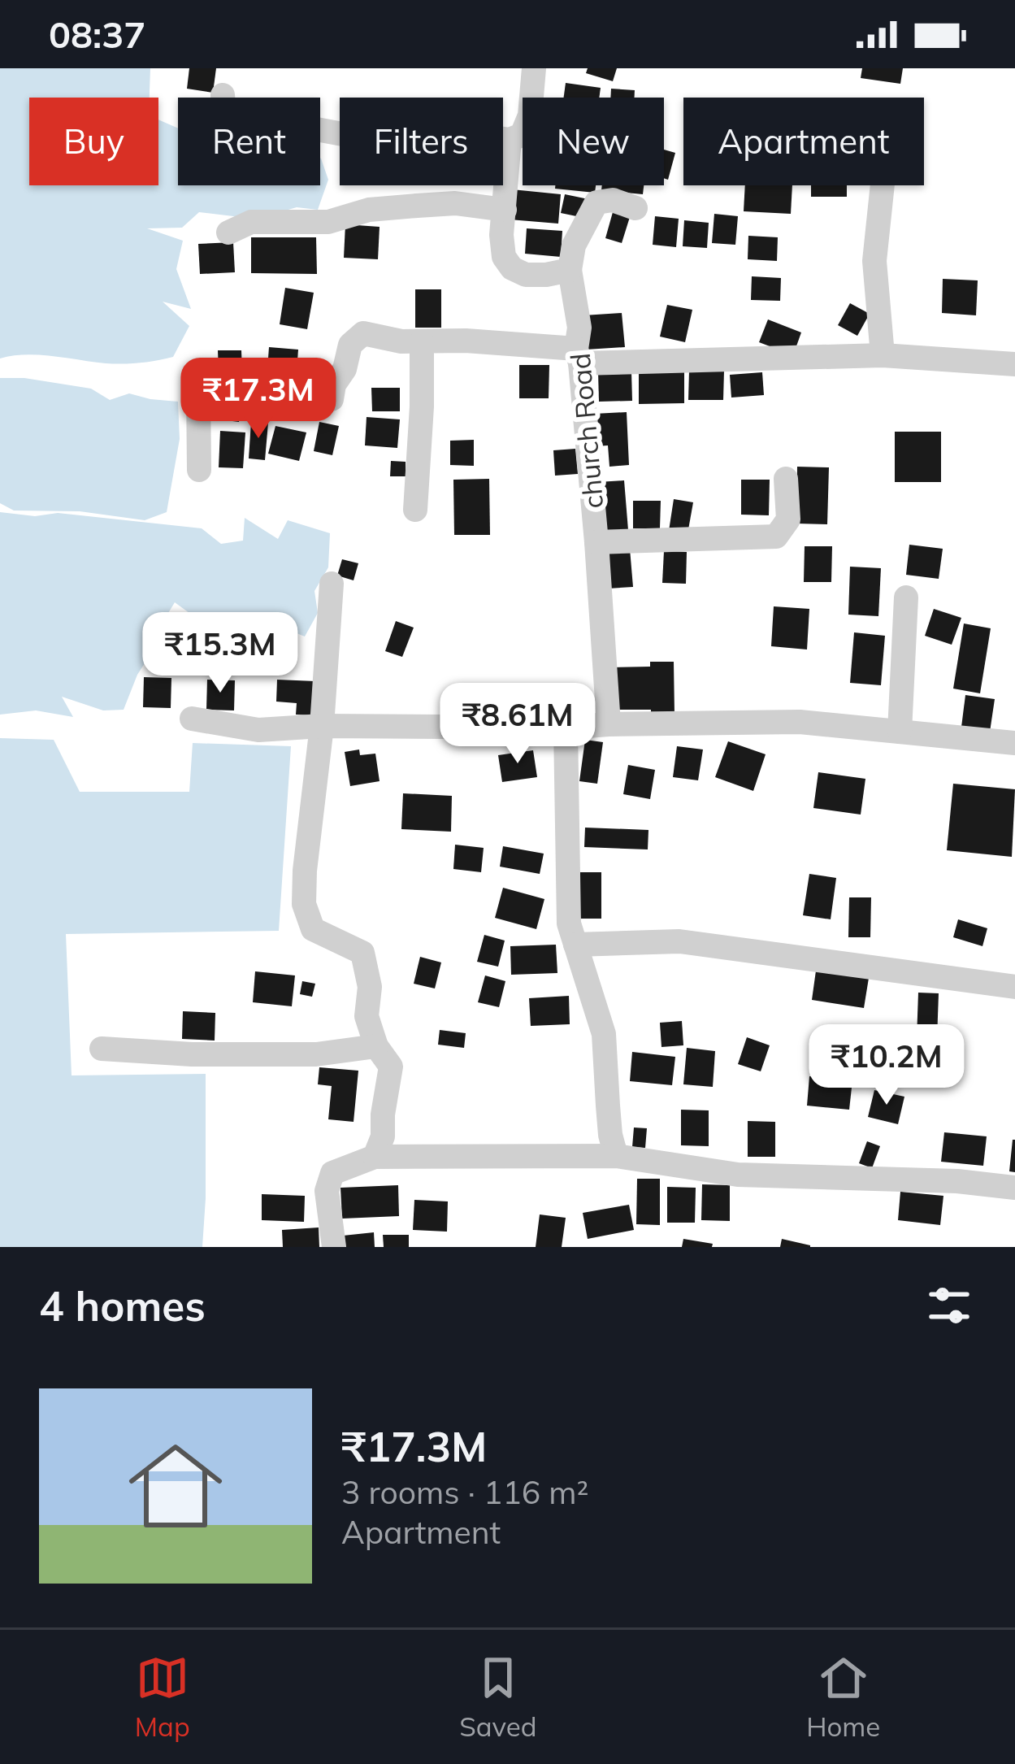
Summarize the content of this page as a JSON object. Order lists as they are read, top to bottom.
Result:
{
  "streets": {
    "street": ["church Road"]
  },
  "page": {
    "status": "08:37",
    "chip": [
      "Buy",
      "Rent",
      "Filters",
      "New",
      "Apartment"
    ],
    "price": [
      "₹17.3M",
      "₹15.3M",
      "₹8.61M",
      "₹10.2M"
    ],
    "heading": "4 homes",
    "list": [
      {
        "name": "₹17.3M",
        "note": "3 rooms · 116 m² · Apartment"
      }
    ],
    "tabs": ["Map", "Saved", "Home"]
  }
}
